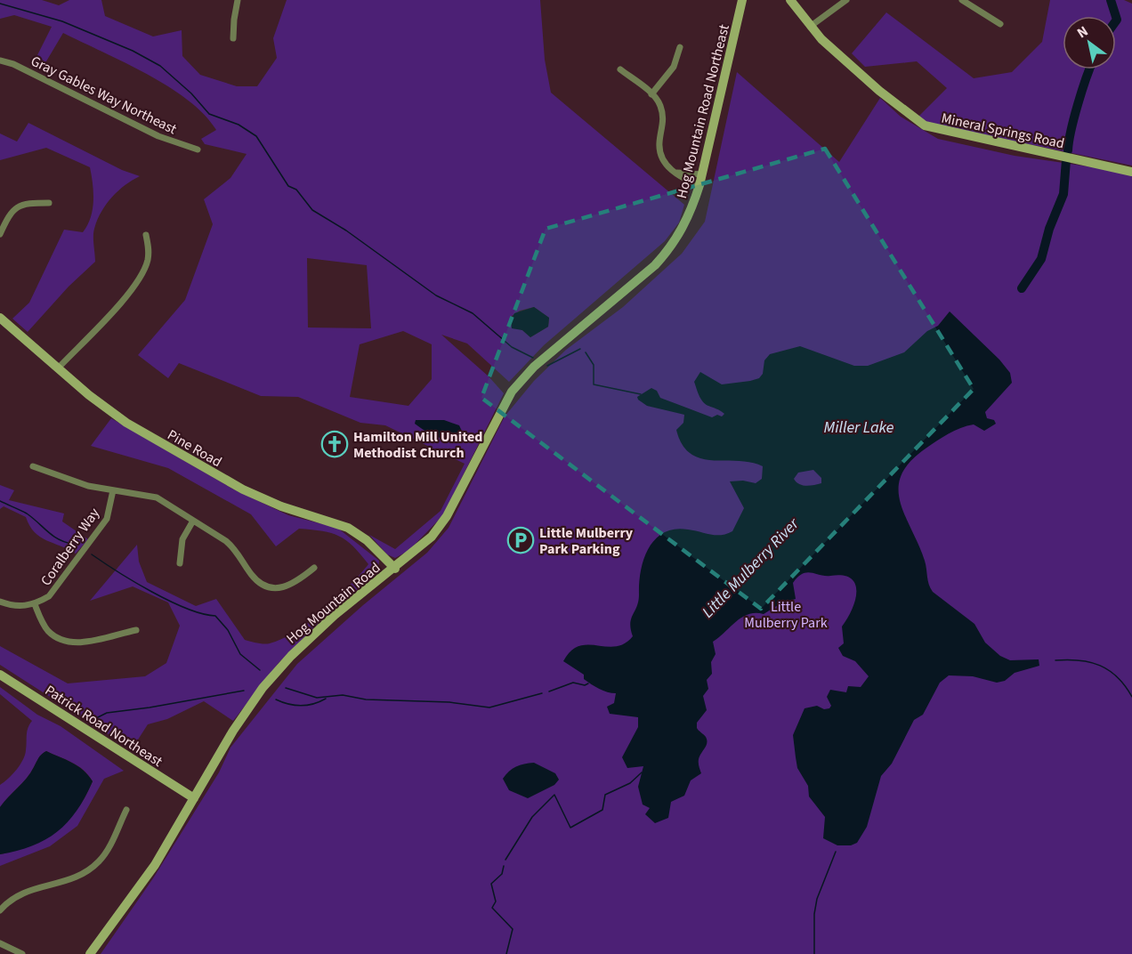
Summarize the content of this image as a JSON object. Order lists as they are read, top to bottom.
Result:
{
  "streets": {
    "street": [
      "Gray Gables Way Northeast",
      "Hog Mountain Road Northeast",
      "Mineral Springs Road",
      "Pine Road",
      "Coralberry Way",
      "Hog Mountain Road",
      "Patrick Road Northeast"
    ]
  },
  "crossings": [
    ["Hog Mountain Road Northeast", "Hog Mountain Road"],
    ["Pine Road", "Hog Mountain Road"],
    ["Hog Mountain Road", "Patrick Road Northeast"]
  ],
  "water": ["Miller Lake", "Little Mulberry River"],
  "parks": ["Little Mulberry Park"],
  "places": {
    "church": ["Hamilton Mill United Methodist Church"],
    "parking": ["Little Mulberry Park Parking"]
  },
  "north": "top left"
}
